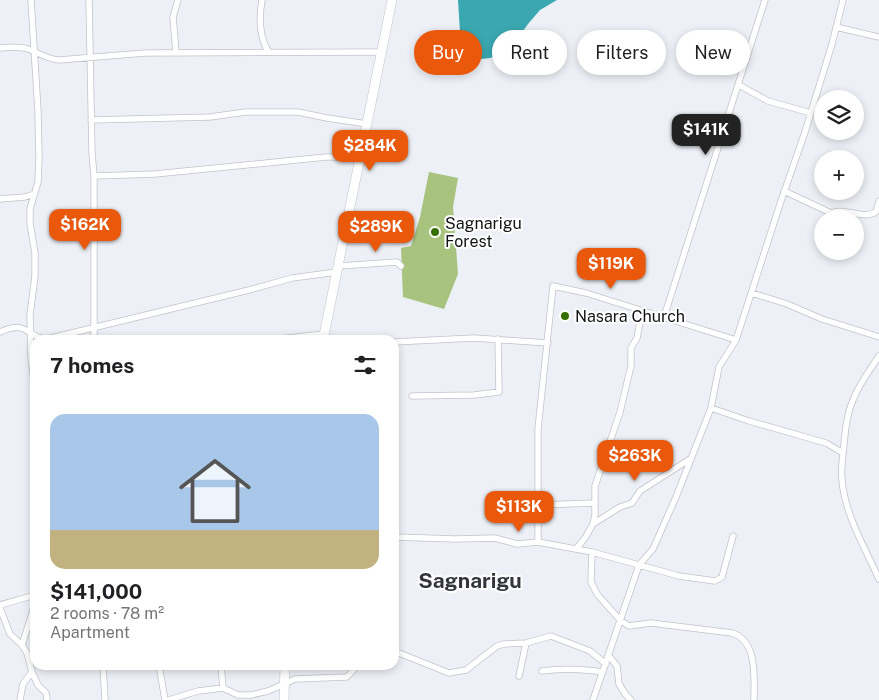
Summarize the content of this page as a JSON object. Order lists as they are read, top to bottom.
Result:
{
  "districts": ["Sagnarigu"],
  "places": ["Sagnarigu Forest", "Nasara Church"],
  "page": {
    "chip": [
      "Buy",
      "Rent",
      "Filters",
      "New"
    ],
    "map_buttons": ["+", "−"],
    "price": [
      "$141K",
      "$284K",
      "$162K",
      "$289K",
      "$119K",
      "$263K",
      "$113K"
    ],
    "heading": "7 homes",
    "list": [
      {
        "name": "$141,000",
        "note": "2 rooms · 78 m² · Apartment"
      }
    ]
  }
}
